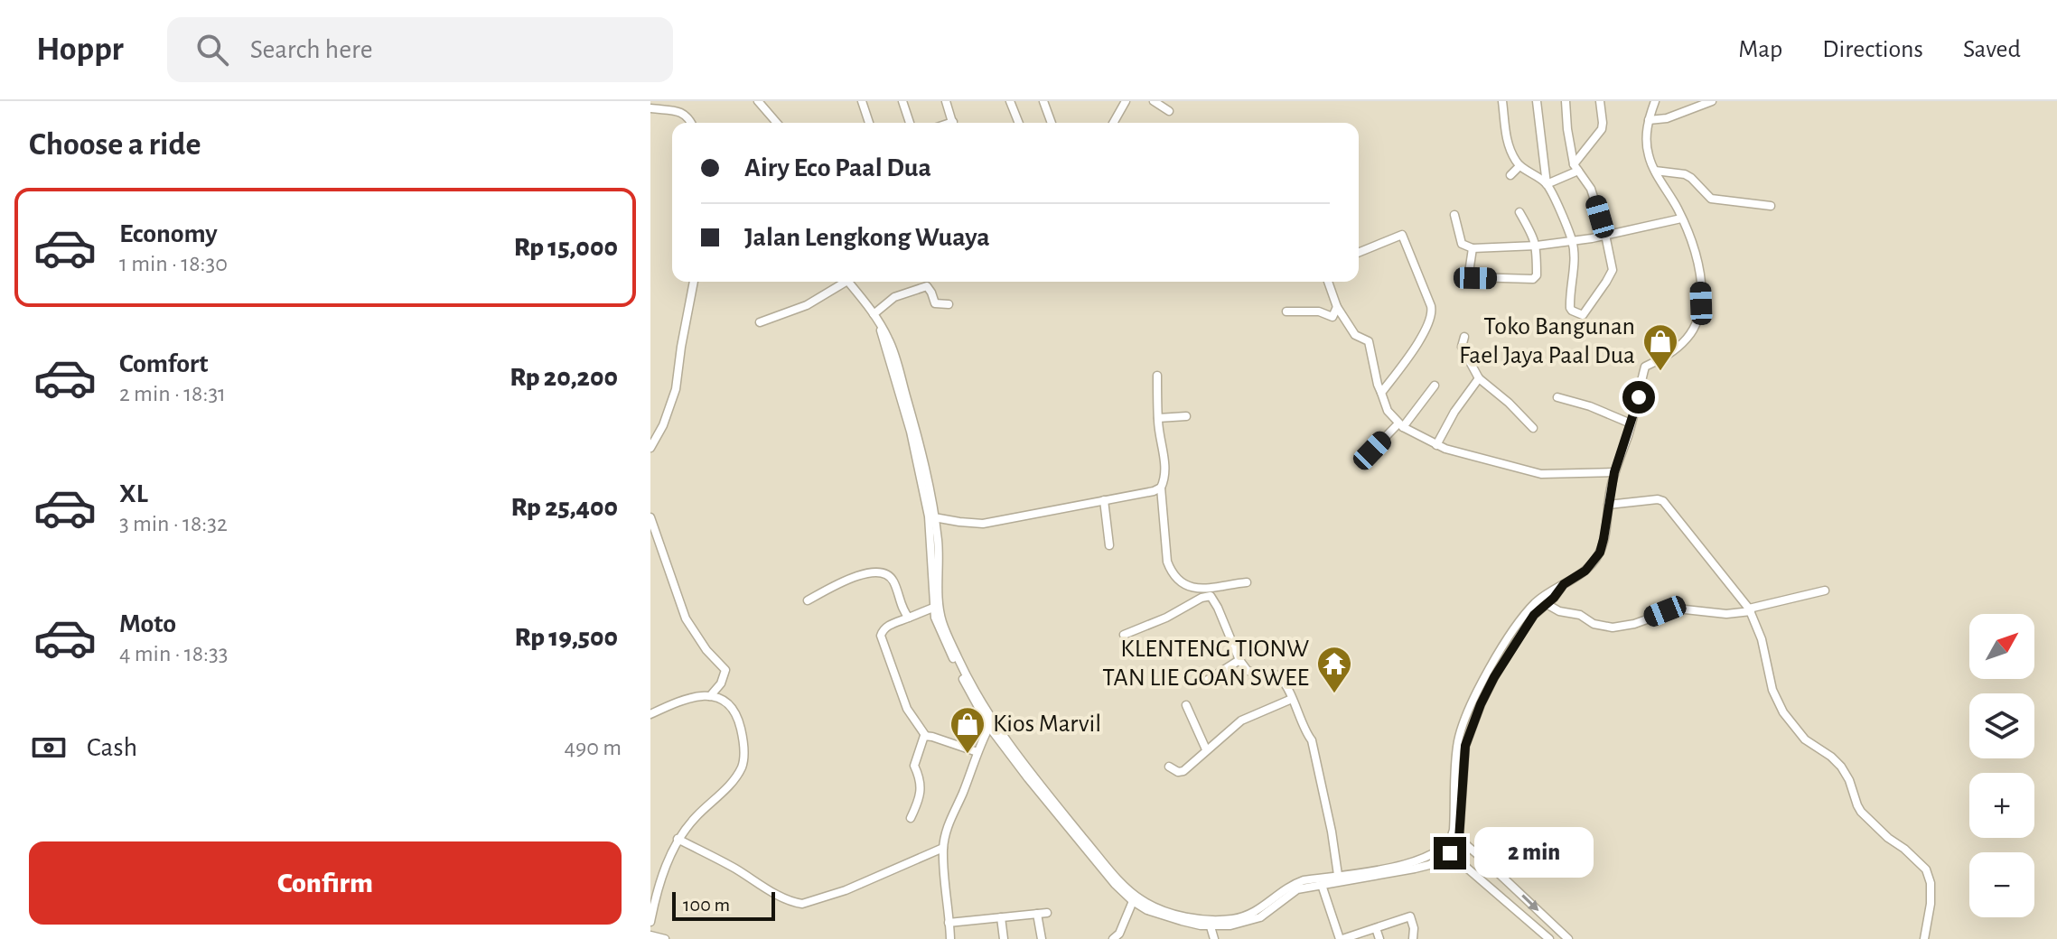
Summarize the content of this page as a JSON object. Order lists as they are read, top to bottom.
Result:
{
  "places": {
    "shop": ["Toko Bangunan Fael Jaya Paal Dua", "Kios Marvil"],
    "temple": ["KLENTENG TIONW TAN LIE GOAN SWEE"]
  },
  "scale_bar": "100 m",
  "north": "top right",
  "page": {
    "header": "Hoppr",
    "search": "Search here",
    "nav": ["Map", "Directions", "Saved"],
    "heading": "Choose a ride",
    "banner": ["Airy Eco Paal Dua", "Jalan Lengkong Wuaya"],
    "list": [
      {
        "name": "Economy",
        "note": "1 min · 18:30",
        "value": "Rp 15,000"
      },
      {
        "name": "Comfort",
        "note": "2 min · 18:31",
        "value": "Rp 20,200"
      },
      {
        "name": "XL",
        "note": "3 min · 18:32",
        "value": "Rp 25,400"
      },
      {
        "name": "Moto",
        "note": "4 min · 18:33",
        "value": "Rp 19,500"
      }
    ],
    "map_buttons": ["+", "−"],
    "pay": ["Cash", "490 m"],
    "buttons": "Confirm",
    "bubble": "2 min",
    "scale": "100 m"
  }
}
